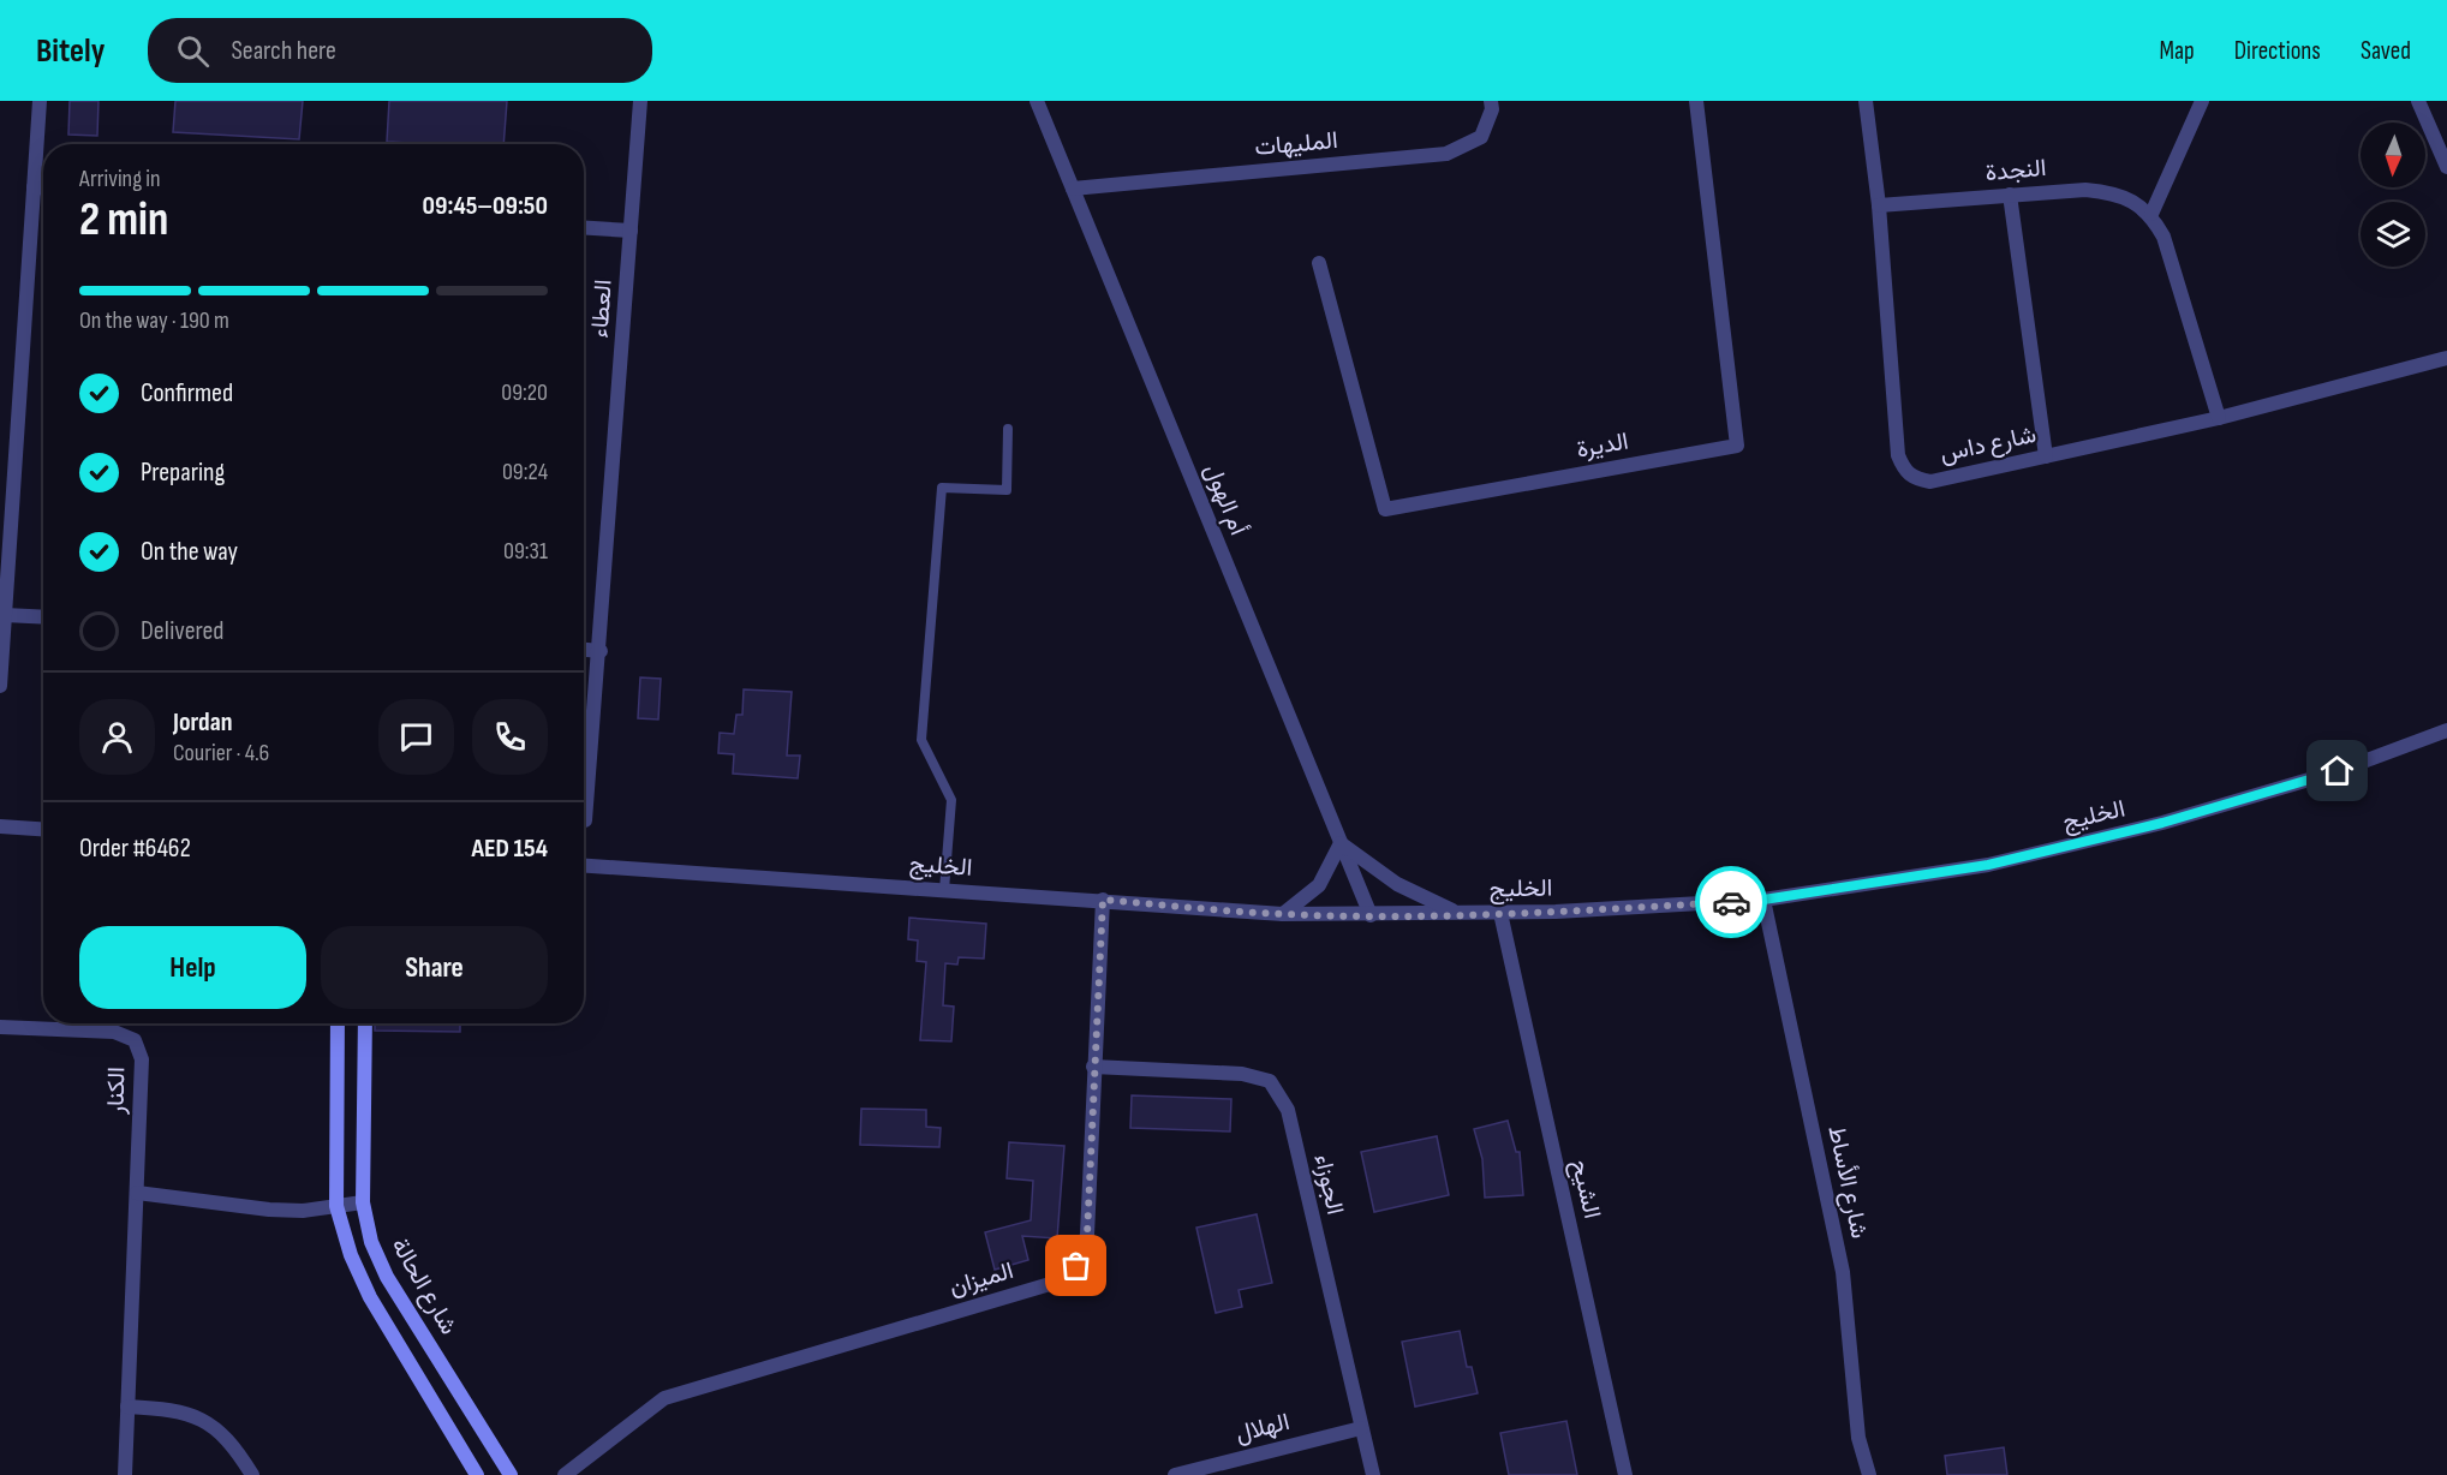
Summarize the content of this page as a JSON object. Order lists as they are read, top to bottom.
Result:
{
  "streets": {
    "main road": ["شارع الحالة"],
    "street": [
      "المليهات",
      "النجدة",
      "العطاء",
      "شارع داس",
      "الديرة",
      "أم الهول",
      "الخليج",
      "الكنار",
      "شارع الأساط",
      "الجوزاء",
      "الشيح",
      "الميزان",
      "الهلال"
    ]
  },
  "crossings": [
    ["المليهات", "أم الهول"],
    ["النجدة", "شارع داس"],
    ["أم الهول", "الخليج"],
    ["الخليج", "شارع الأساط"],
    ["الخليج", "الشيح"],
    ["الخليج", "الميزان"],
    ["الجوزاء", "الميزان"],
    ["الجوزاء", "الهلال"]
  ],
  "north": "bottom",
  "page": {
    "header": "Bitely",
    "search": "Search here",
    "nav": ["Map", "Directions", "Saved"],
    "heading": ["2 min", "Arriving in", "09:45–09:50"],
    "panel": [
      "Jordan",
      "Courier · 4.6",
      "Order #6462",
      "AED 154"
    ],
    "bar": "On the way · 190 m",
    "list": [
      ["Confirmed", "09:20"],
      ["Preparing", "09:24"],
      ["On the way", "09:31"],
      "Delivered"
    ],
    "buttons": ["Help", "Share"]
  }
}
